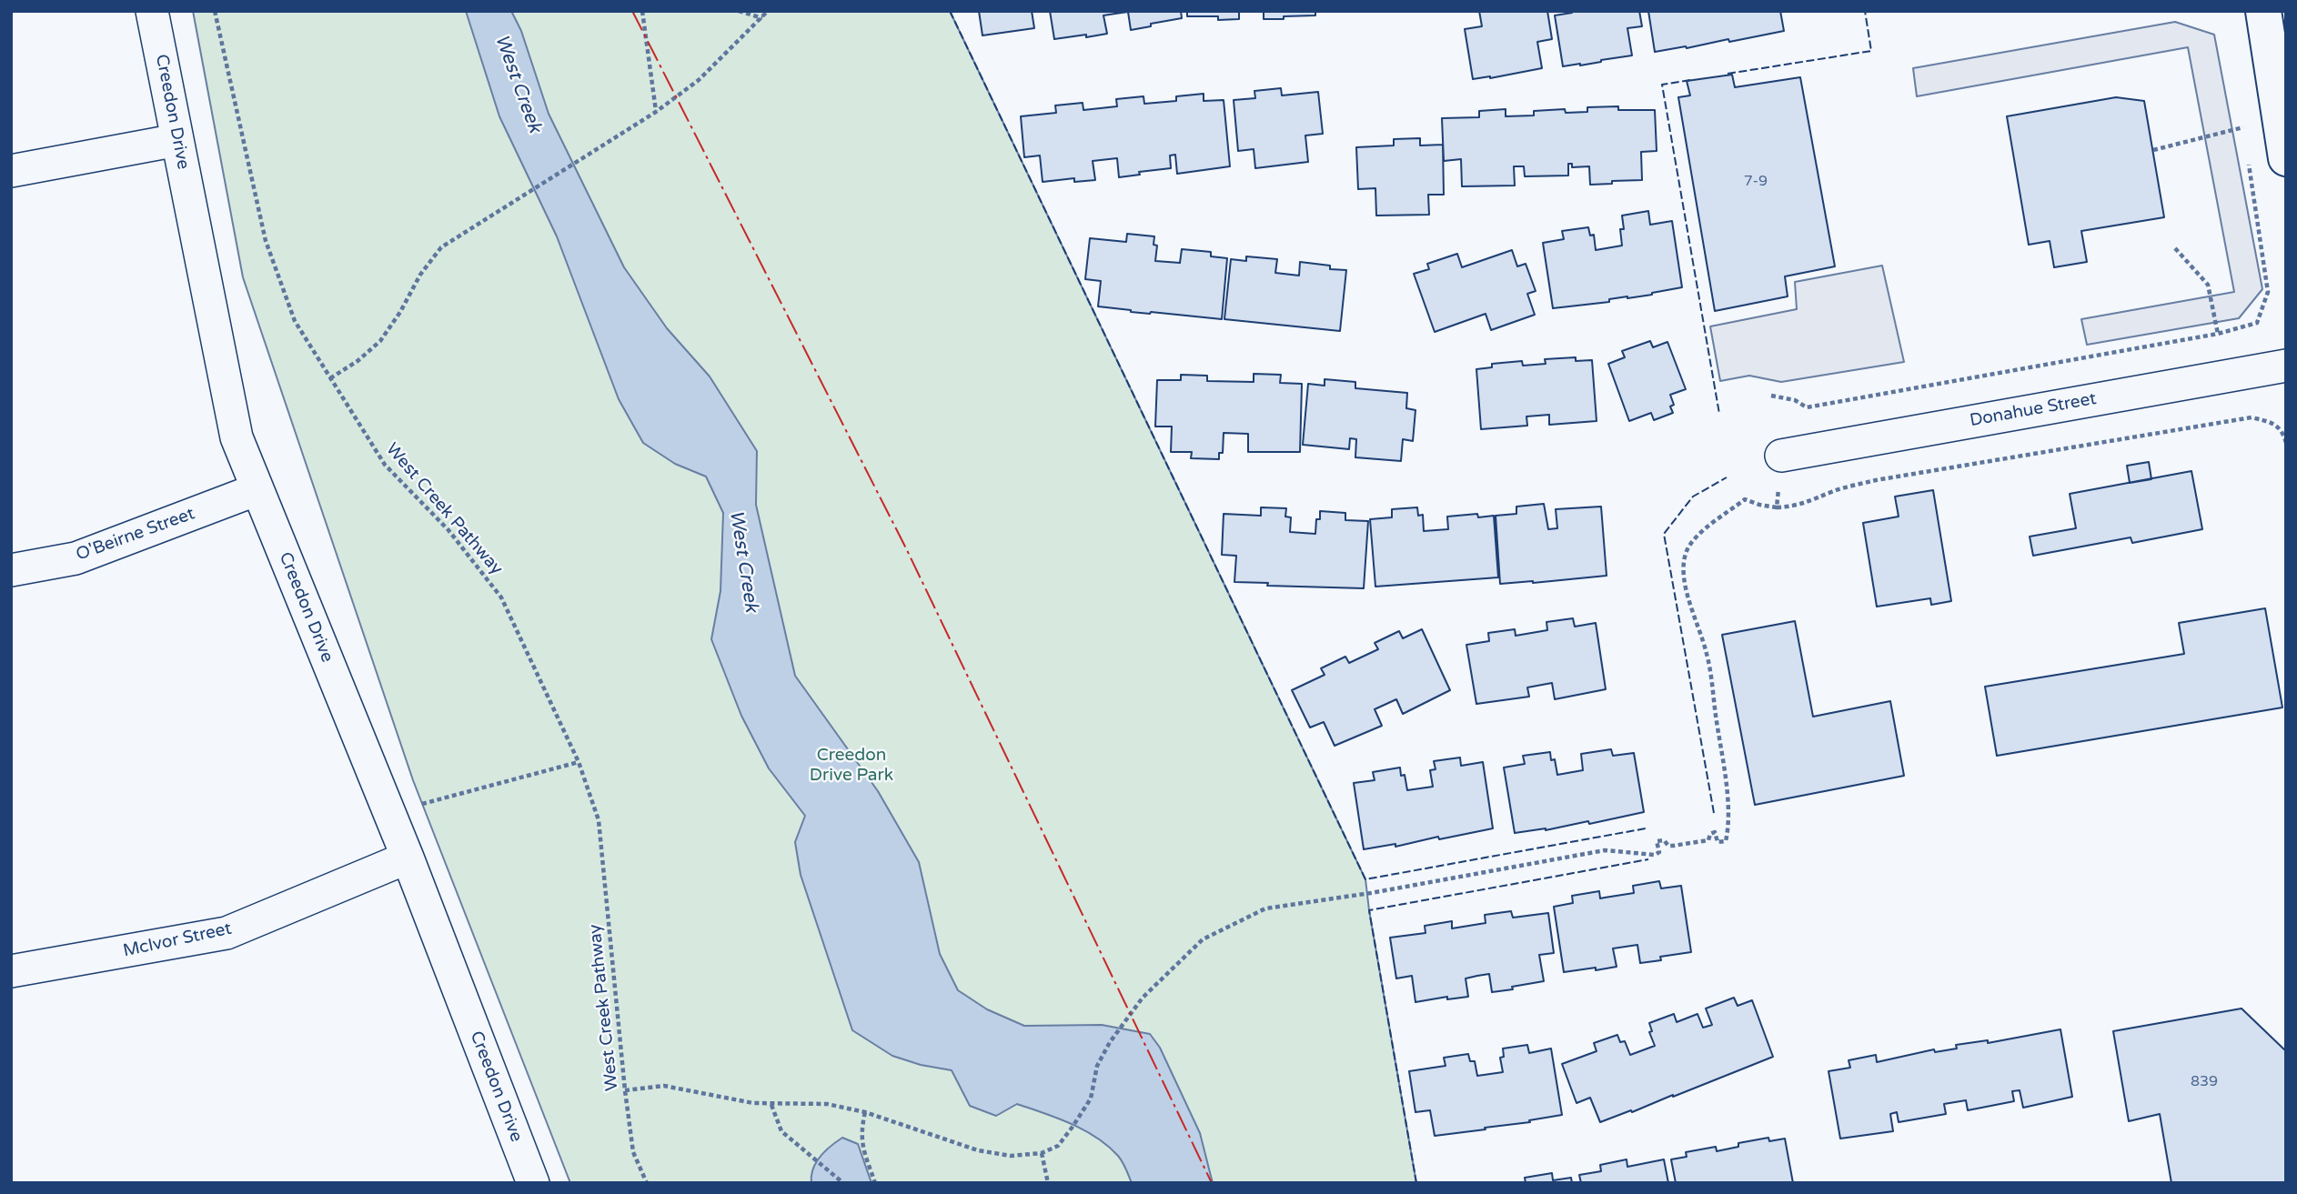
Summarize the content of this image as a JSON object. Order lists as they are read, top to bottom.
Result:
{
  "streets": {
    "street": [
      "Creedon Drive",
      "Donahue Street",
      "O'Beirne Street",
      "McIvor Street"
    ],
    "path": ["West Creek Pathway"]
  },
  "crossings": [
    ["Creedon Drive", "O'Beirne Street"],
    ["Creedon Drive", "McIvor Street"]
  ],
  "water": ["West Creek"],
  "parks": ["Creedon Drive Park"],
  "house_numbers": ["7-9", "839"]
}
